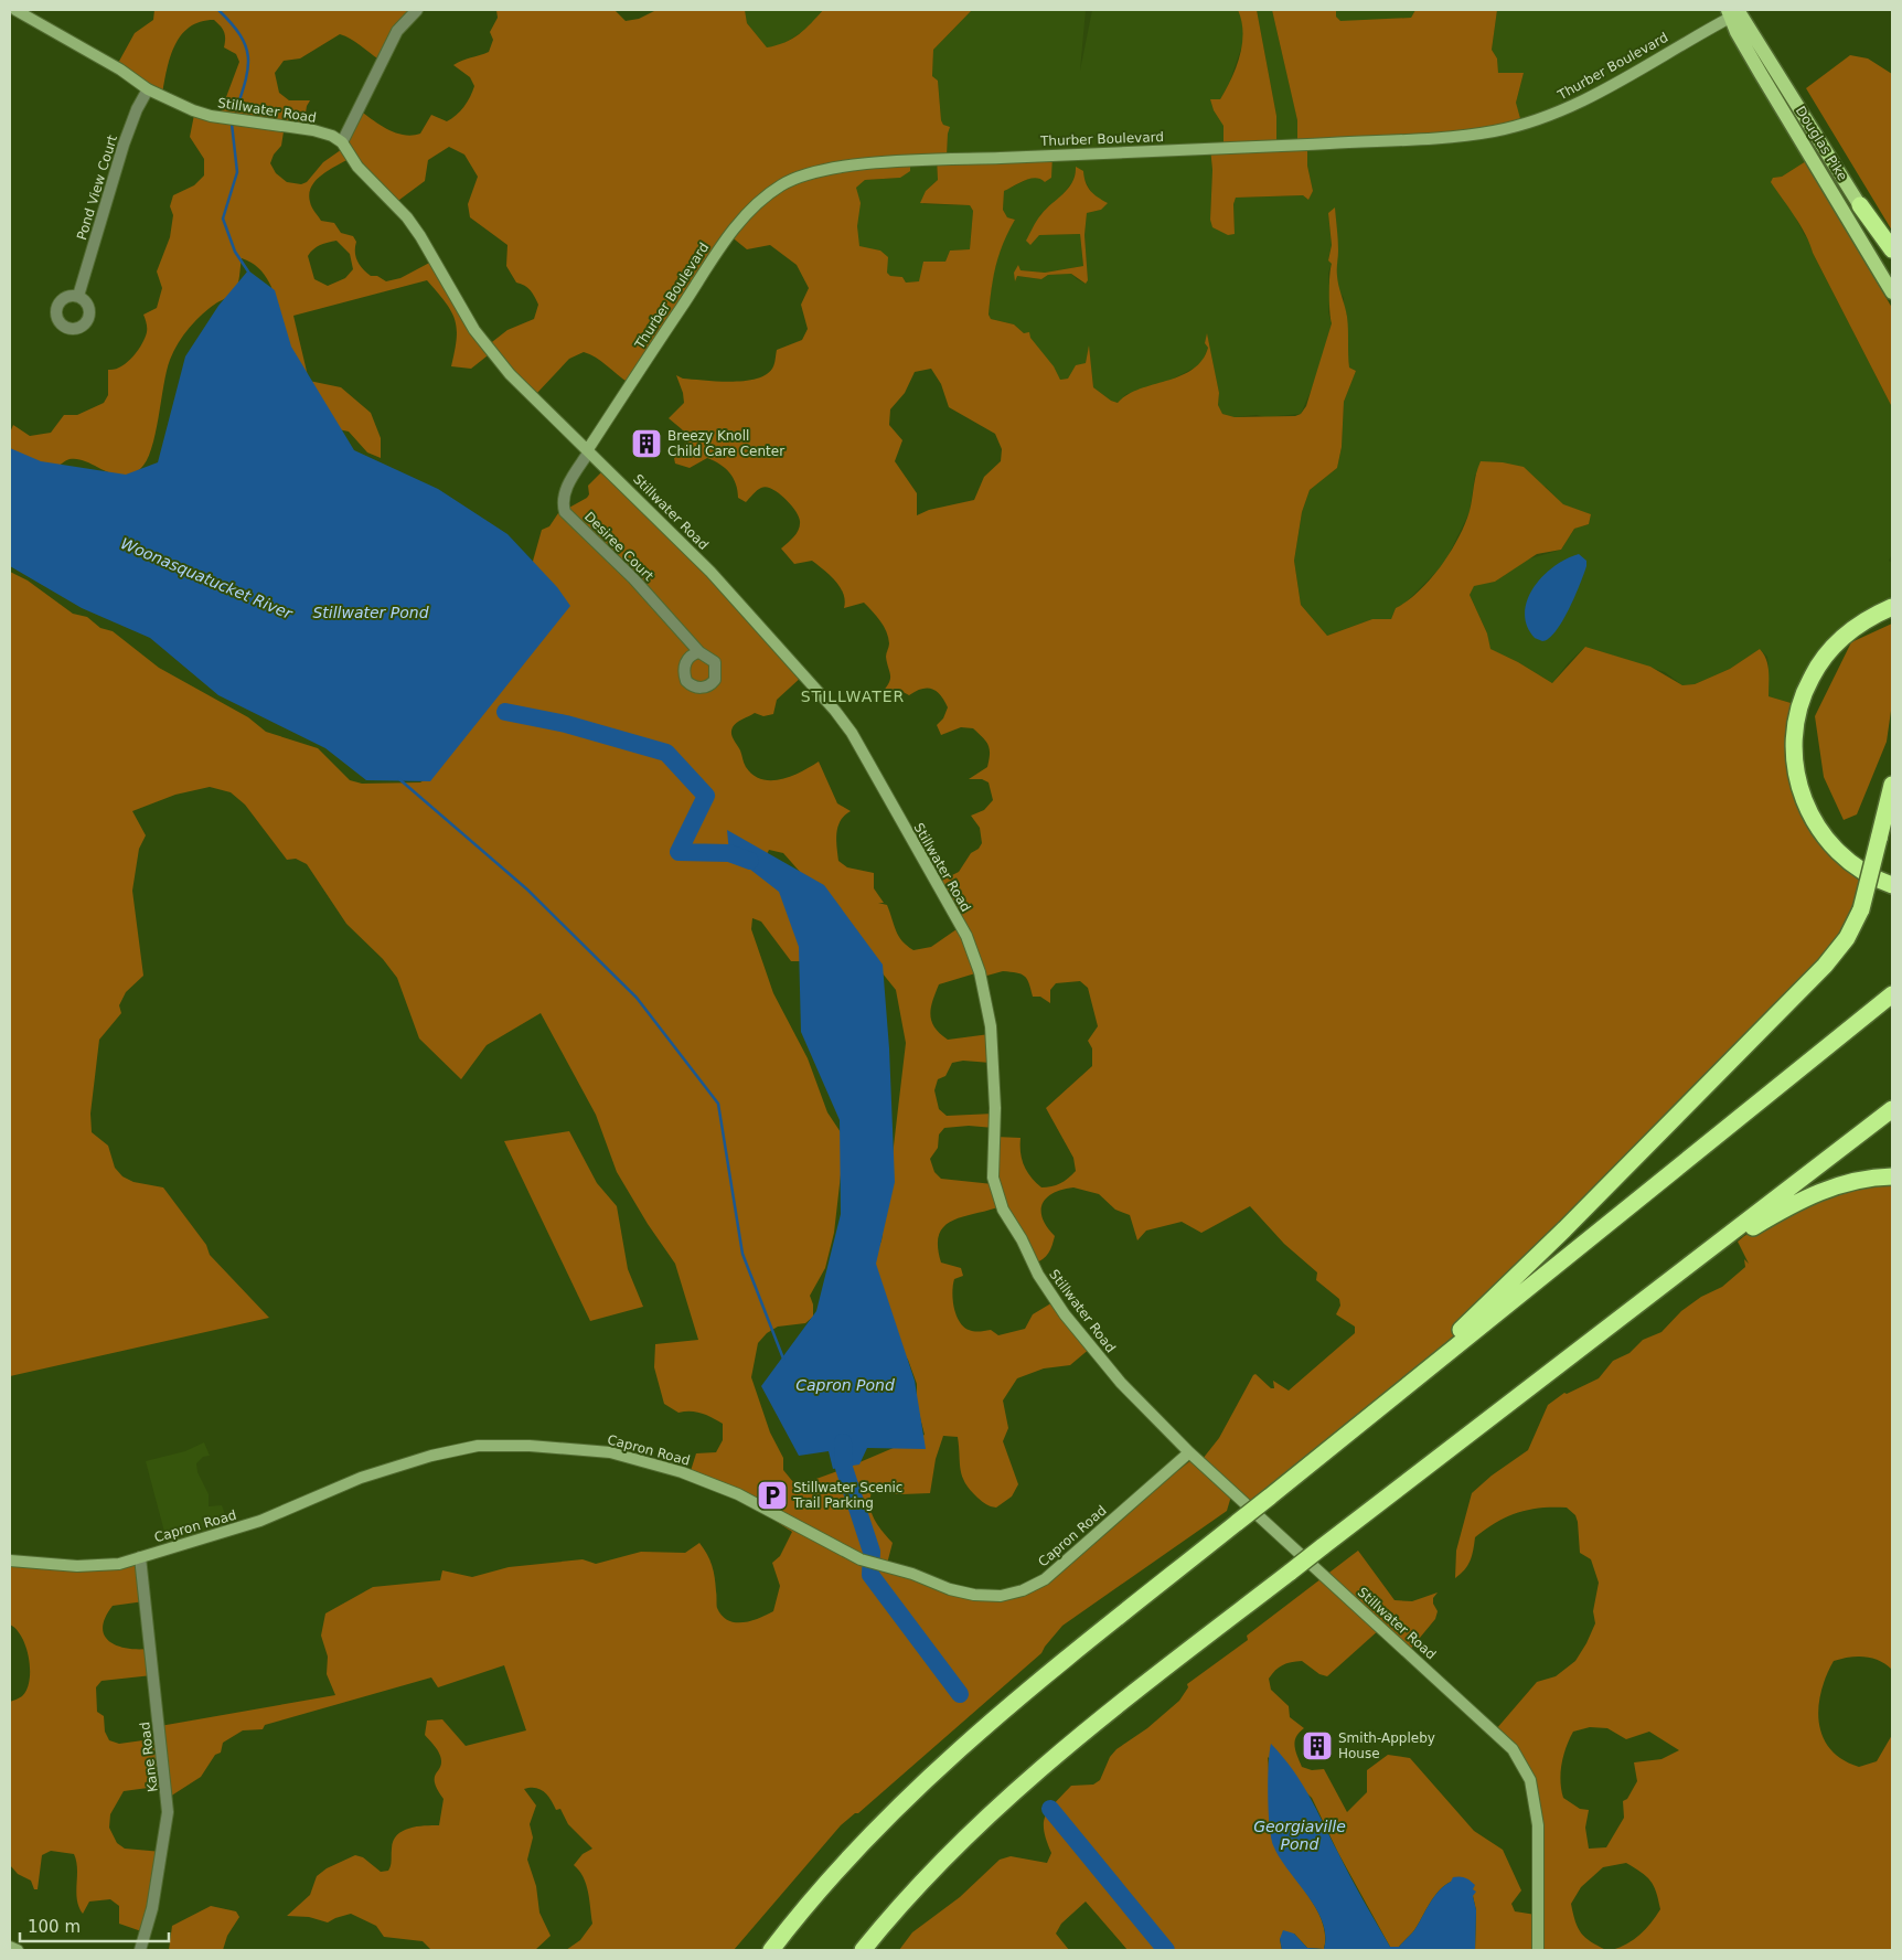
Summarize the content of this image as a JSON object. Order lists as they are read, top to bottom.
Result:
{
  "streets": {
    "main road": ["Douglas Pike"],
    "street": [
      "Thurber Boulevard",
      "Stillwater Road",
      "Pond View Court",
      "Desiree Court",
      "Capron Road",
      "Kane Road"
    ]
  },
  "crossings": [
    ["Thurber Boulevard", "Stillwater Road"],
    ["Thurber Boulevard", "Douglas Pike"],
    ["Thurber Boulevard", "Desiree Court"],
    ["Stillwater Road", "Pond View Court"],
    ["Stillwater Road", "Desiree Court"],
    ["Stillwater Road", "Capron Road"],
    ["Capron Road", "Kane Road"]
  ],
  "districts": ["STILLWATER"],
  "water": [
    "Woonasquatucket River",
    "Stillwater Pond",
    "Capron Pond",
    "Georgiaville Pond"
  ],
  "places": {
    "building": ["Breezy Knoll Child Care Center", "Smith-Appleby House"],
    "parking": ["Stillwater Scenic Trail Parking"]
  },
  "scale_bar": "100 m"
}
